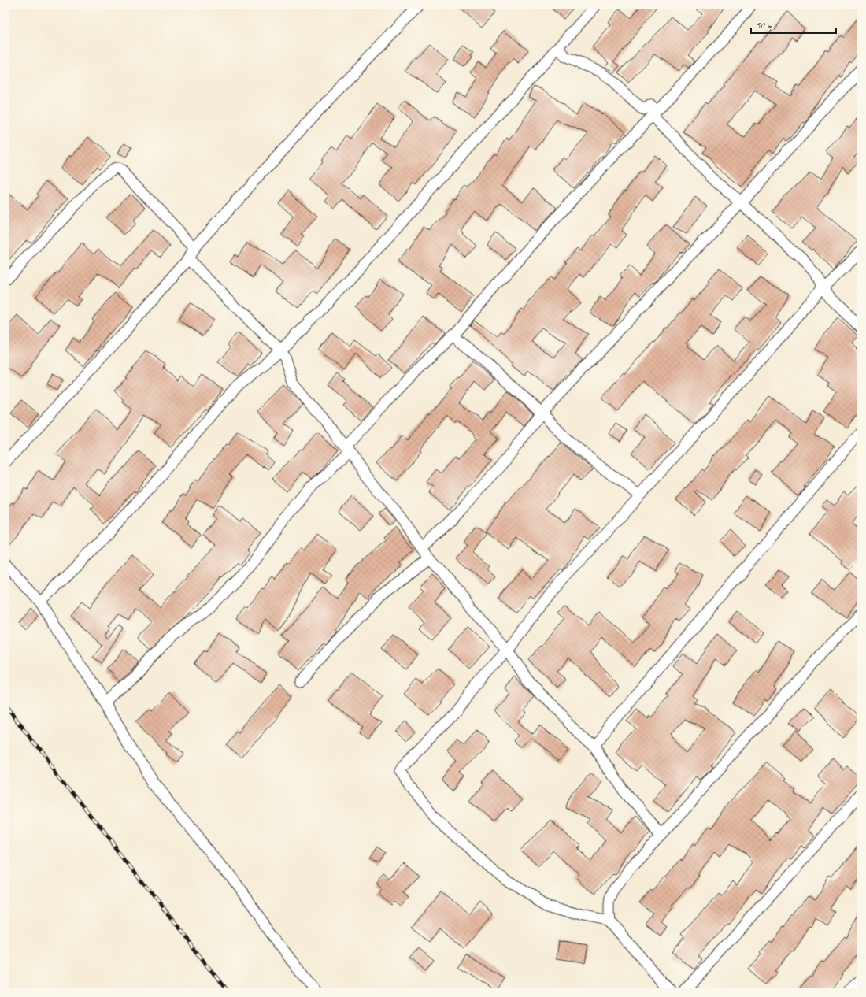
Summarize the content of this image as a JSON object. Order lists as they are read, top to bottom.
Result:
{
  "scale_bar": "50 m"
}
